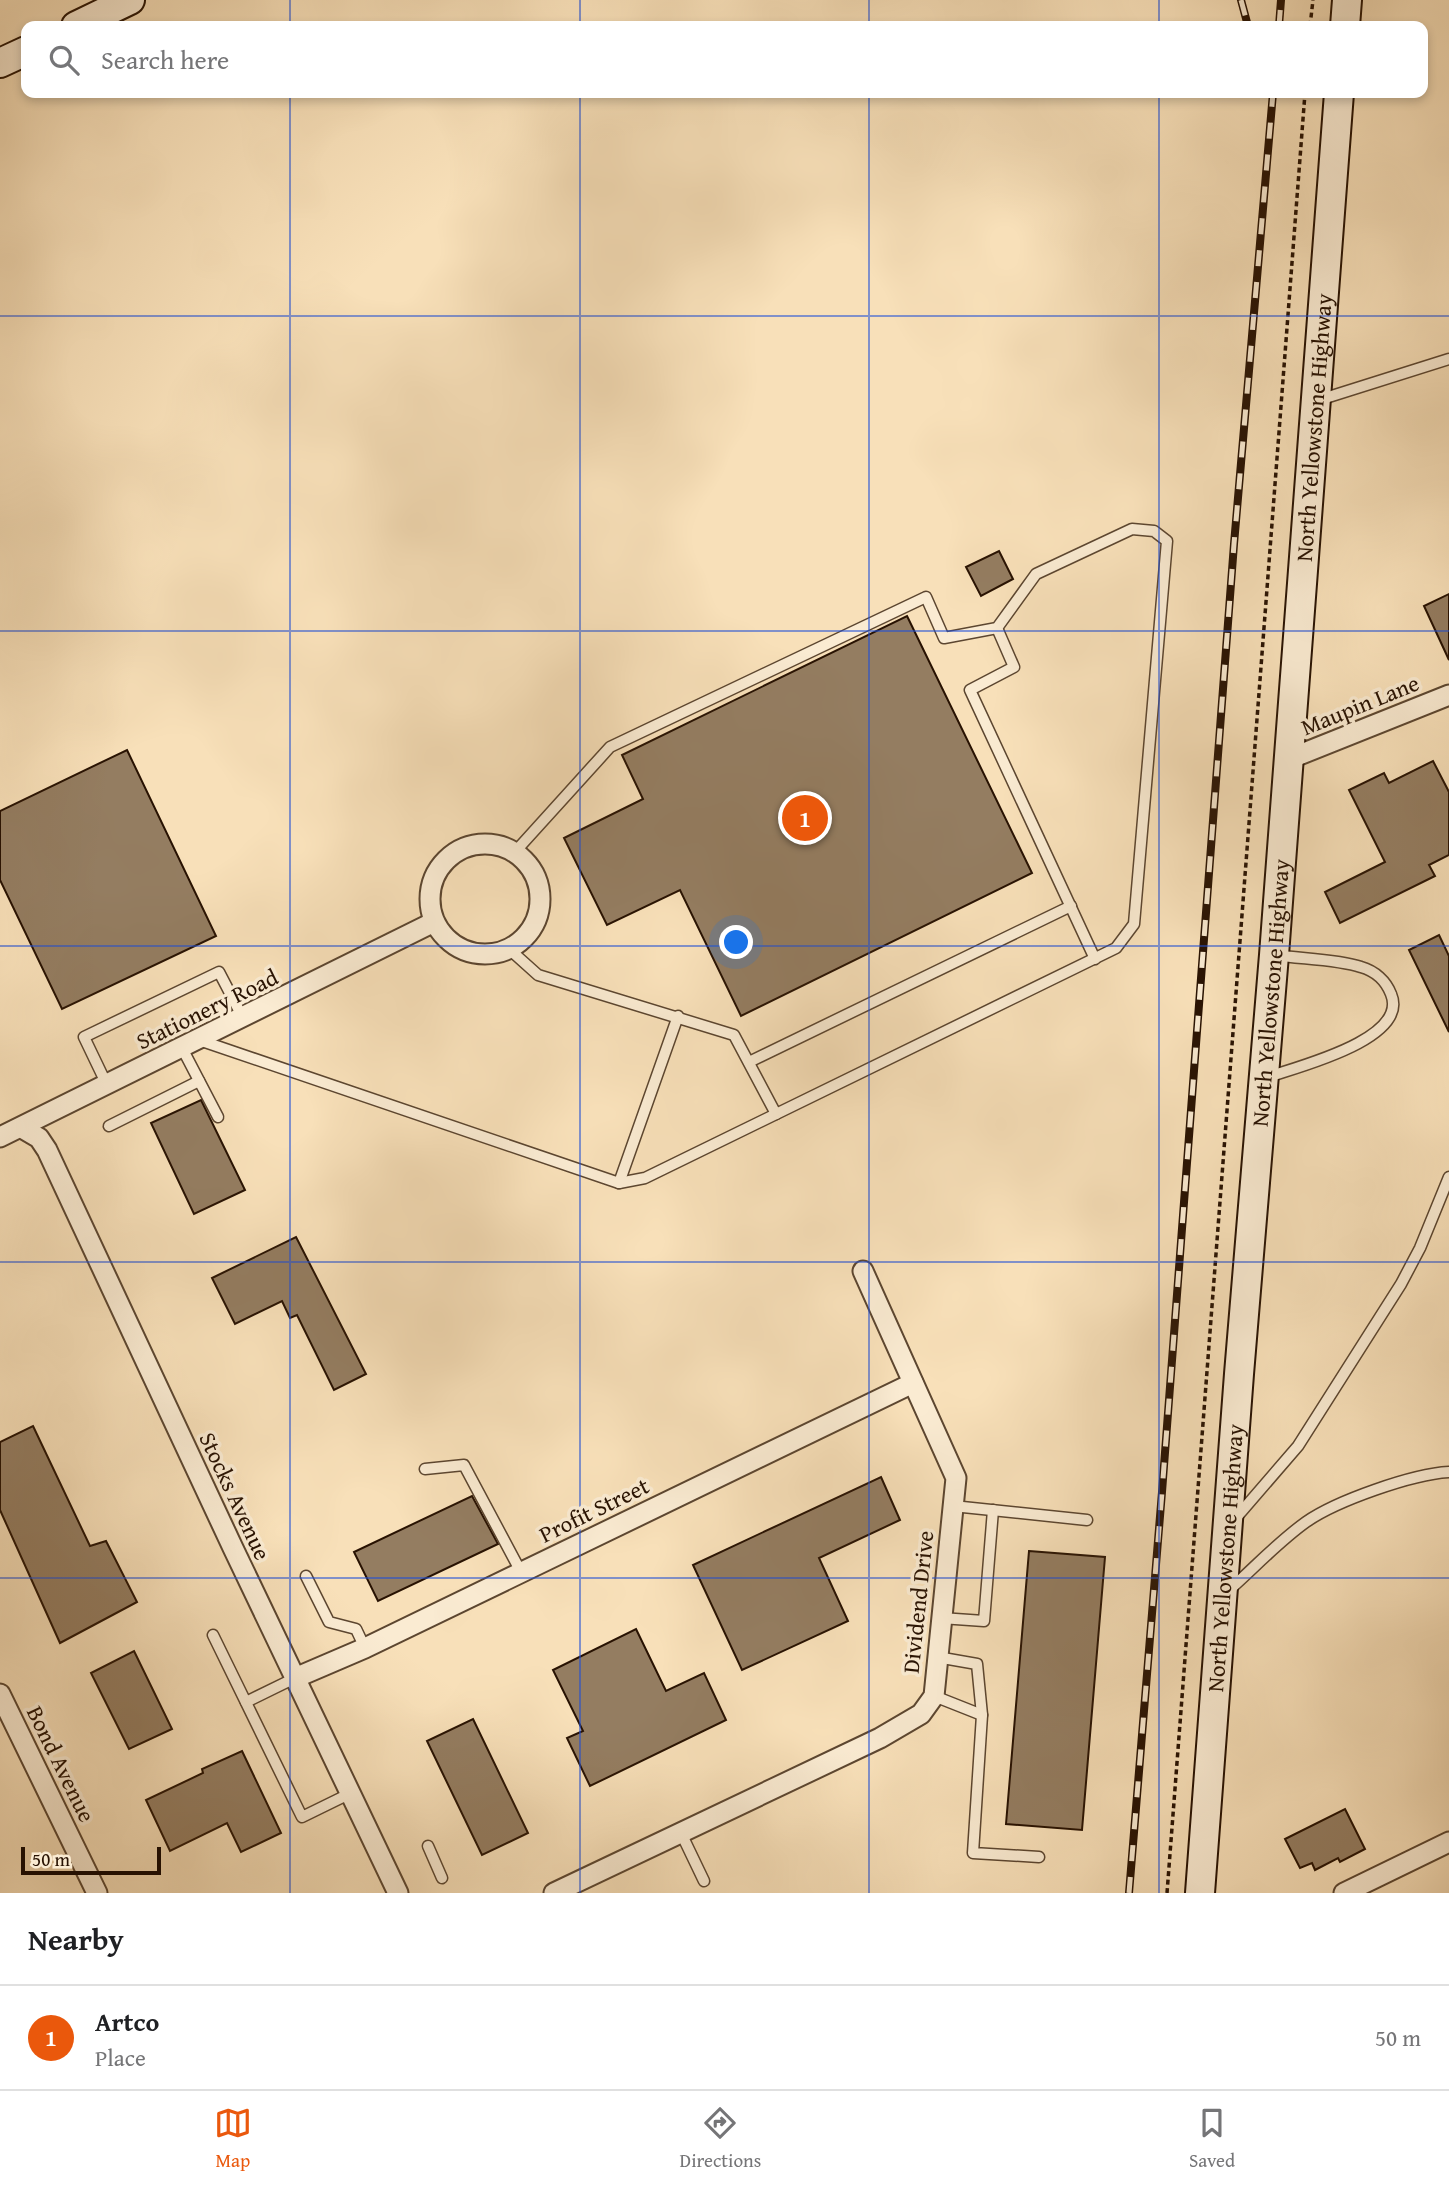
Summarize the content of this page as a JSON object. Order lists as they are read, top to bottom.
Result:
{
  "streets": {
    "main road": ["North Yellowstone Highway"],
    "street": [
      "Maupin Lane",
      "Stationery Road",
      "Stocks Avenue",
      "Profit Street",
      "Dividend Drive",
      "Bond Avenue"
    ]
  },
  "crossings": [
    ["North Yellowstone Highway", "Maupin Lane"],
    ["Stationery Road", "Stocks Avenue"],
    ["Stocks Avenue", "Profit Street"],
    ["Profit Street", "Dividend Drive"]
  ],
  "scale_bar": "50 m",
  "page": {
    "search": "Search here",
    "pins": "1",
    "scale": "50 m",
    "heading": "Nearby",
    "list": [
      {
        "mark": "1",
        "name": "Artco",
        "note": "Place",
        "value": "50 m"
      }
    ],
    "nav": ["Map", "Directions", "Saved"]
  }
}
